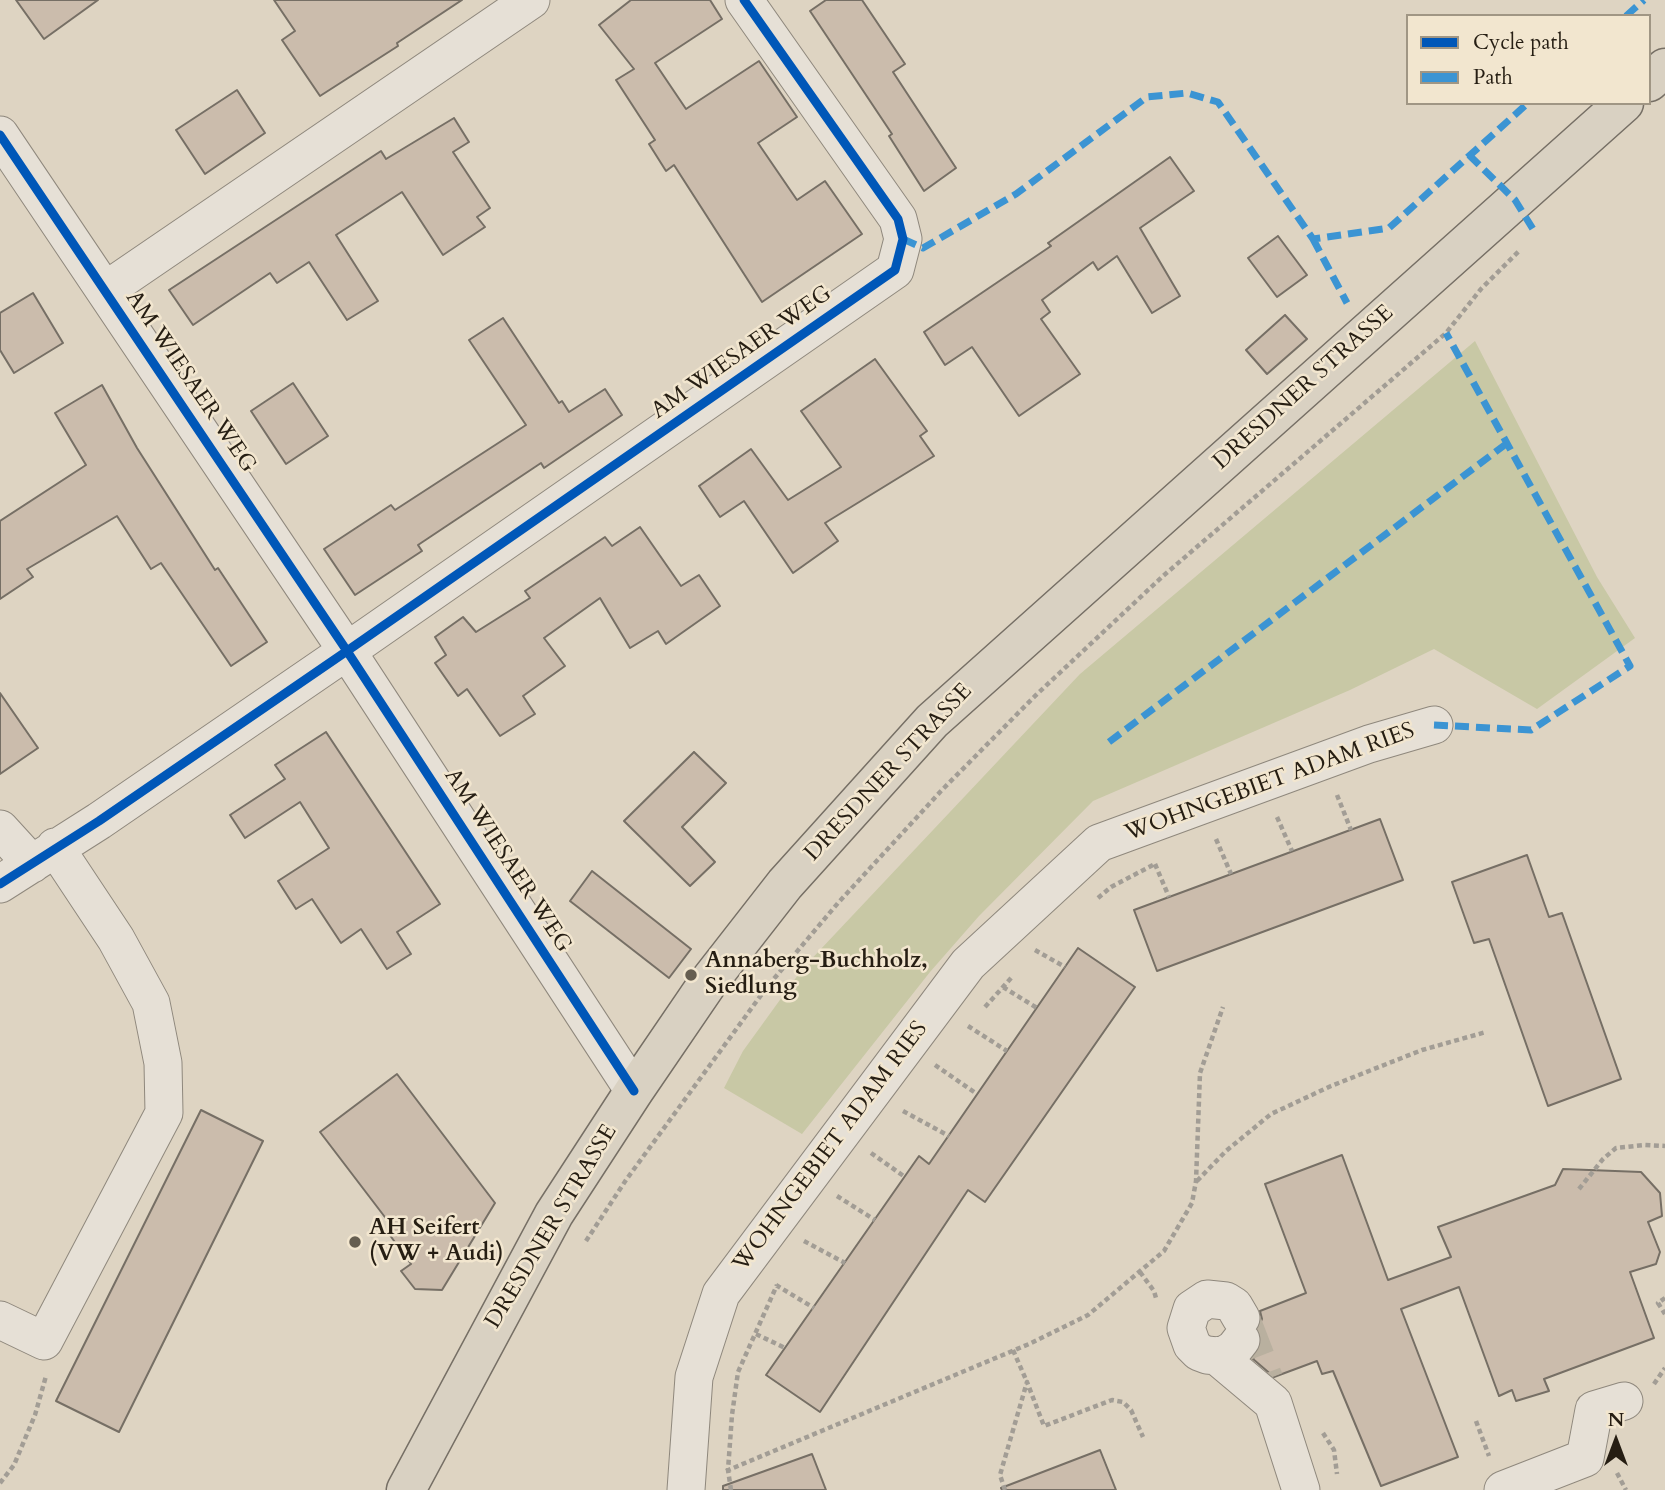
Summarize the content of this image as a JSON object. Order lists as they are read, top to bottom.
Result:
{
  "streets": {
    "main road": ["DRESDNER STRASSE"],
    "street": ["AM WIESAER WEG", "WOHNGEBIET ADAM RIES"]
  },
  "crossings": [
    ["AM WIESAER WEG", "DRESDNER STRASSE"]
  ],
  "places": ["Annaberg-Buchholz, Siedlung", "AH Seifert (VW + Audi)"],
  "legend": ["Cycle path", "Path"],
  "north": "top"
}
